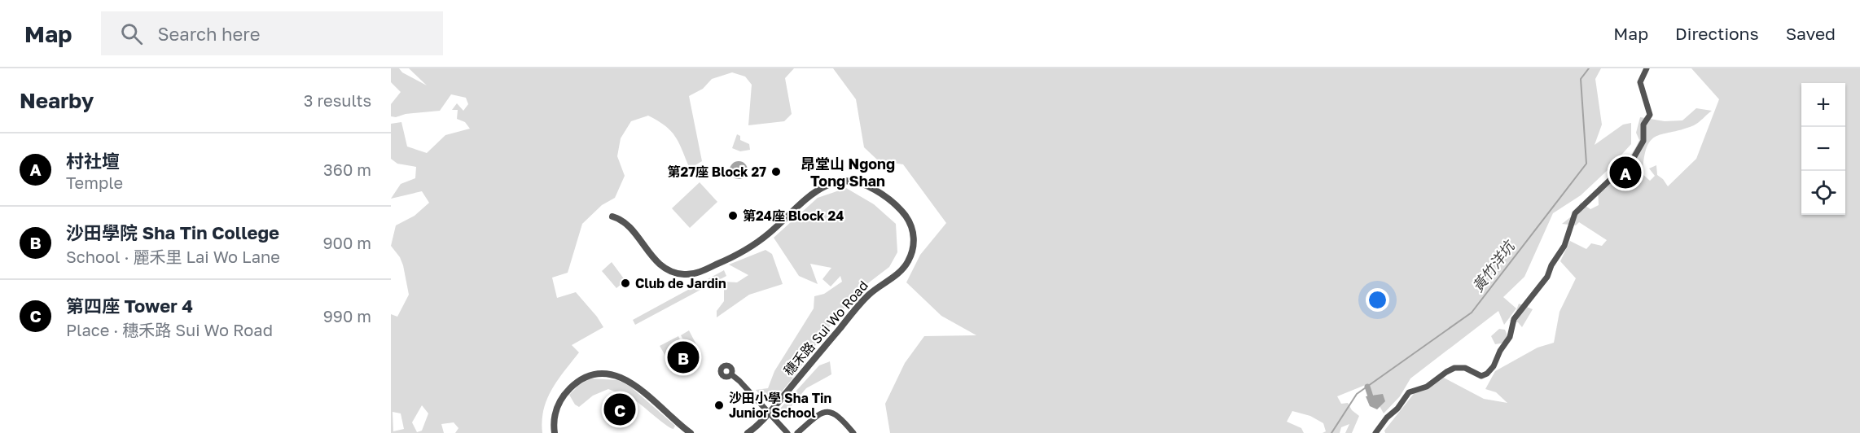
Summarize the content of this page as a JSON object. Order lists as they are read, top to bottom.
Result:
{
  "streets": {
    "street": ["穗禾路 Sui Wo Road"]
  },
  "districts": ["昂堂山 Ngong Tong Shan"],
  "water": ["黃竹洋坑"],
  "places": [
    "第27座 Block 27",
    "第24座 Block 24",
    "Club de Jardin",
    "沙田小學 Sha Tin Junior School"
  ],
  "page": {
    "header": "Map",
    "search": "Search here",
    "nav": ["Map", "Directions", "Saved"],
    "heading": ["Nearby", "3 results"],
    "map_buttons": ["+", "−"],
    "list": [
      {
        "mark": "A",
        "name": "村社壇",
        "note": "Temple",
        "value": "360 m"
      },
      {
        "mark": "B",
        "name": "沙田學院 Sha Tin College",
        "note": "School · 麗禾里 Lai Wo Lane",
        "value": "900 m"
      },
      {
        "mark": "C",
        "name": "第四座 Tower 4",
        "note": "Place · 穗禾路 Sui Wo Road",
        "value": "990 m"
      }
    ],
    "pins": ["A", "B", "C"]
  }
}
